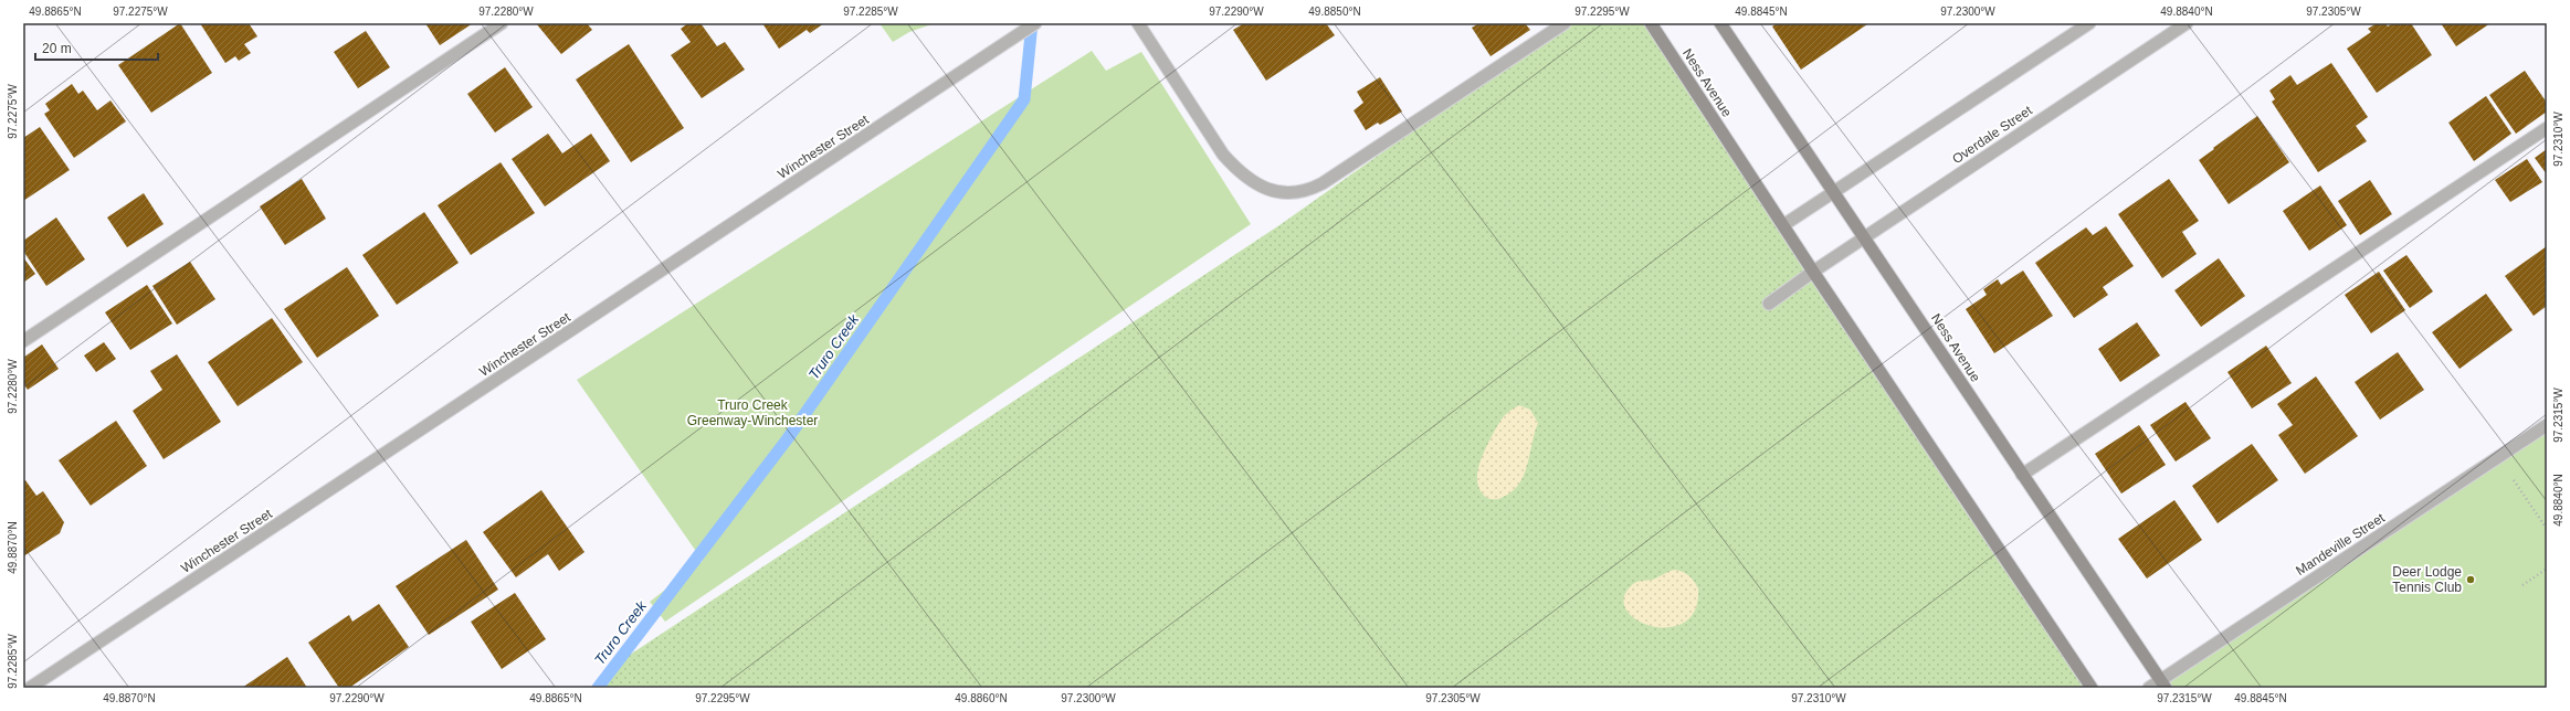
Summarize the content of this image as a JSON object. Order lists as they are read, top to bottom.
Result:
{
  "streets": {
    "main road": ["Ness Avenue"],
    "street": ["Overdale Street", "Winchester Street", "Mandeville Street"]
  },
  "crossings": [
    ["Ness Avenue", "Overdale Street"],
    ["Ness Avenue", "Mandeville Street"]
  ],
  "water": ["Truro Creek"],
  "parks": ["Truro Creek Greenway-Winchester"],
  "places": ["Deer Lodge Tennis Club"],
  "scale_bar": "20 m",
  "coordinates": [
    "49.8865°N",
    "97.2275°W",
    "97.2280°W",
    "97.2285°W",
    "97.2290°W",
    "49.8850°N",
    "97.2295°W",
    "49.8845°N",
    "97.2300°W",
    "49.8840°N",
    "97.2305°W",
    "97.2310°W",
    "97.2315°W",
    "49.8870°N",
    "49.8860°N"
  ]
}
